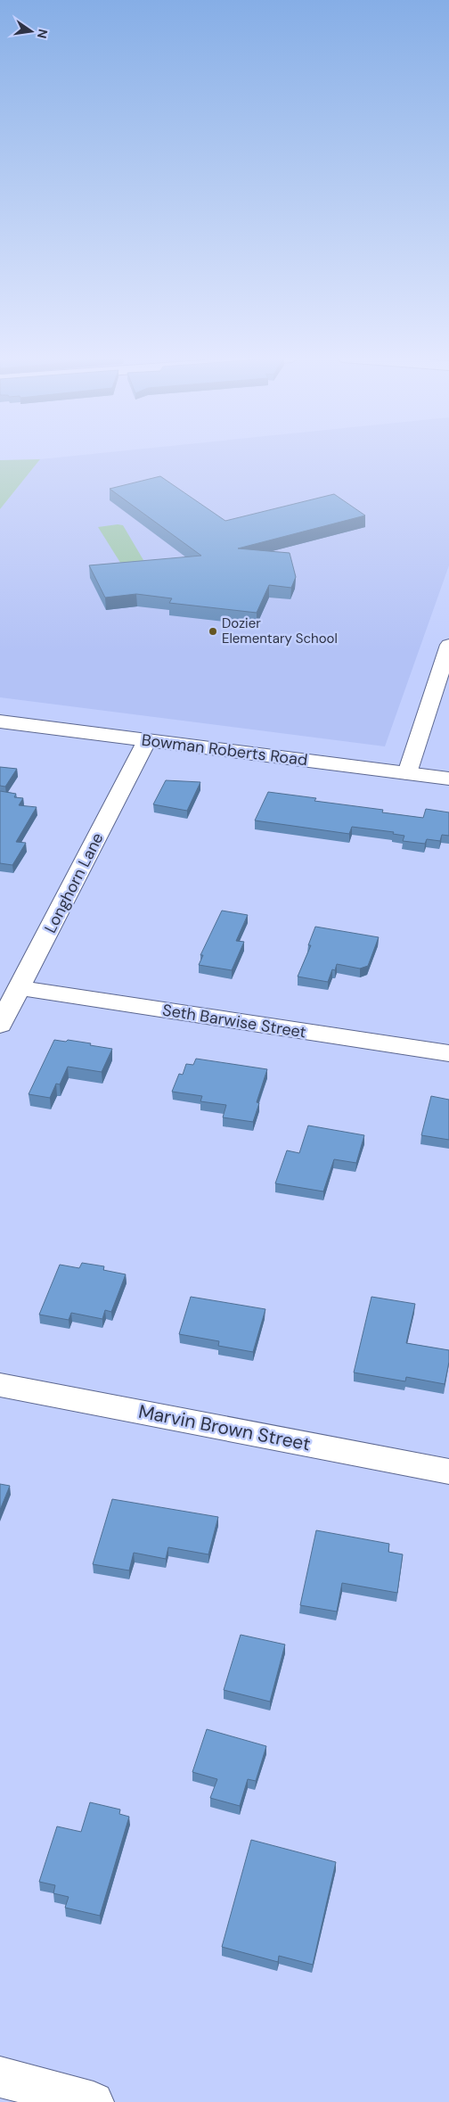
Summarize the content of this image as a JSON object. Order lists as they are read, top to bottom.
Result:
{
  "streets": {
    "street": [
      "Bowman Roberts Road",
      "Longhorn Lane",
      "Seth Barwise Street",
      "Marvin Brown Street"
    ]
  },
  "crossings": [
    ["Bowman Roberts Road", "Longhorn Lane"],
    ["Longhorn Lane", "Seth Barwise Street"]
  ],
  "places": ["Dozier Elementary School"],
  "north": "right"
}
